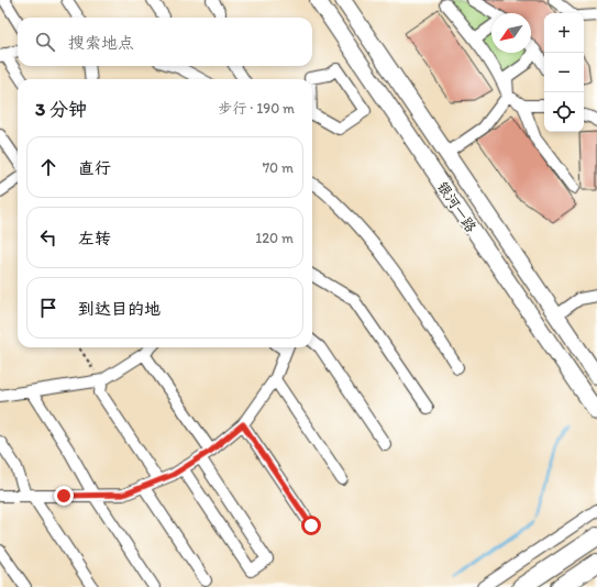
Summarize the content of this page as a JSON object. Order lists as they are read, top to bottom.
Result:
{
  "streets": {
    "main road": ["银河一路"]
  },
  "north": "bottom left",
  "page": {
    "map_buttons": ["+", "−"],
    "search": "搜索地点",
    "heading": ["3 分钟", "步行 · 190 m"],
    "list": [
      ["直行", "70 m"],
      ["左转", "120 m"],
      "到达目的地"
    ]
  }
}
